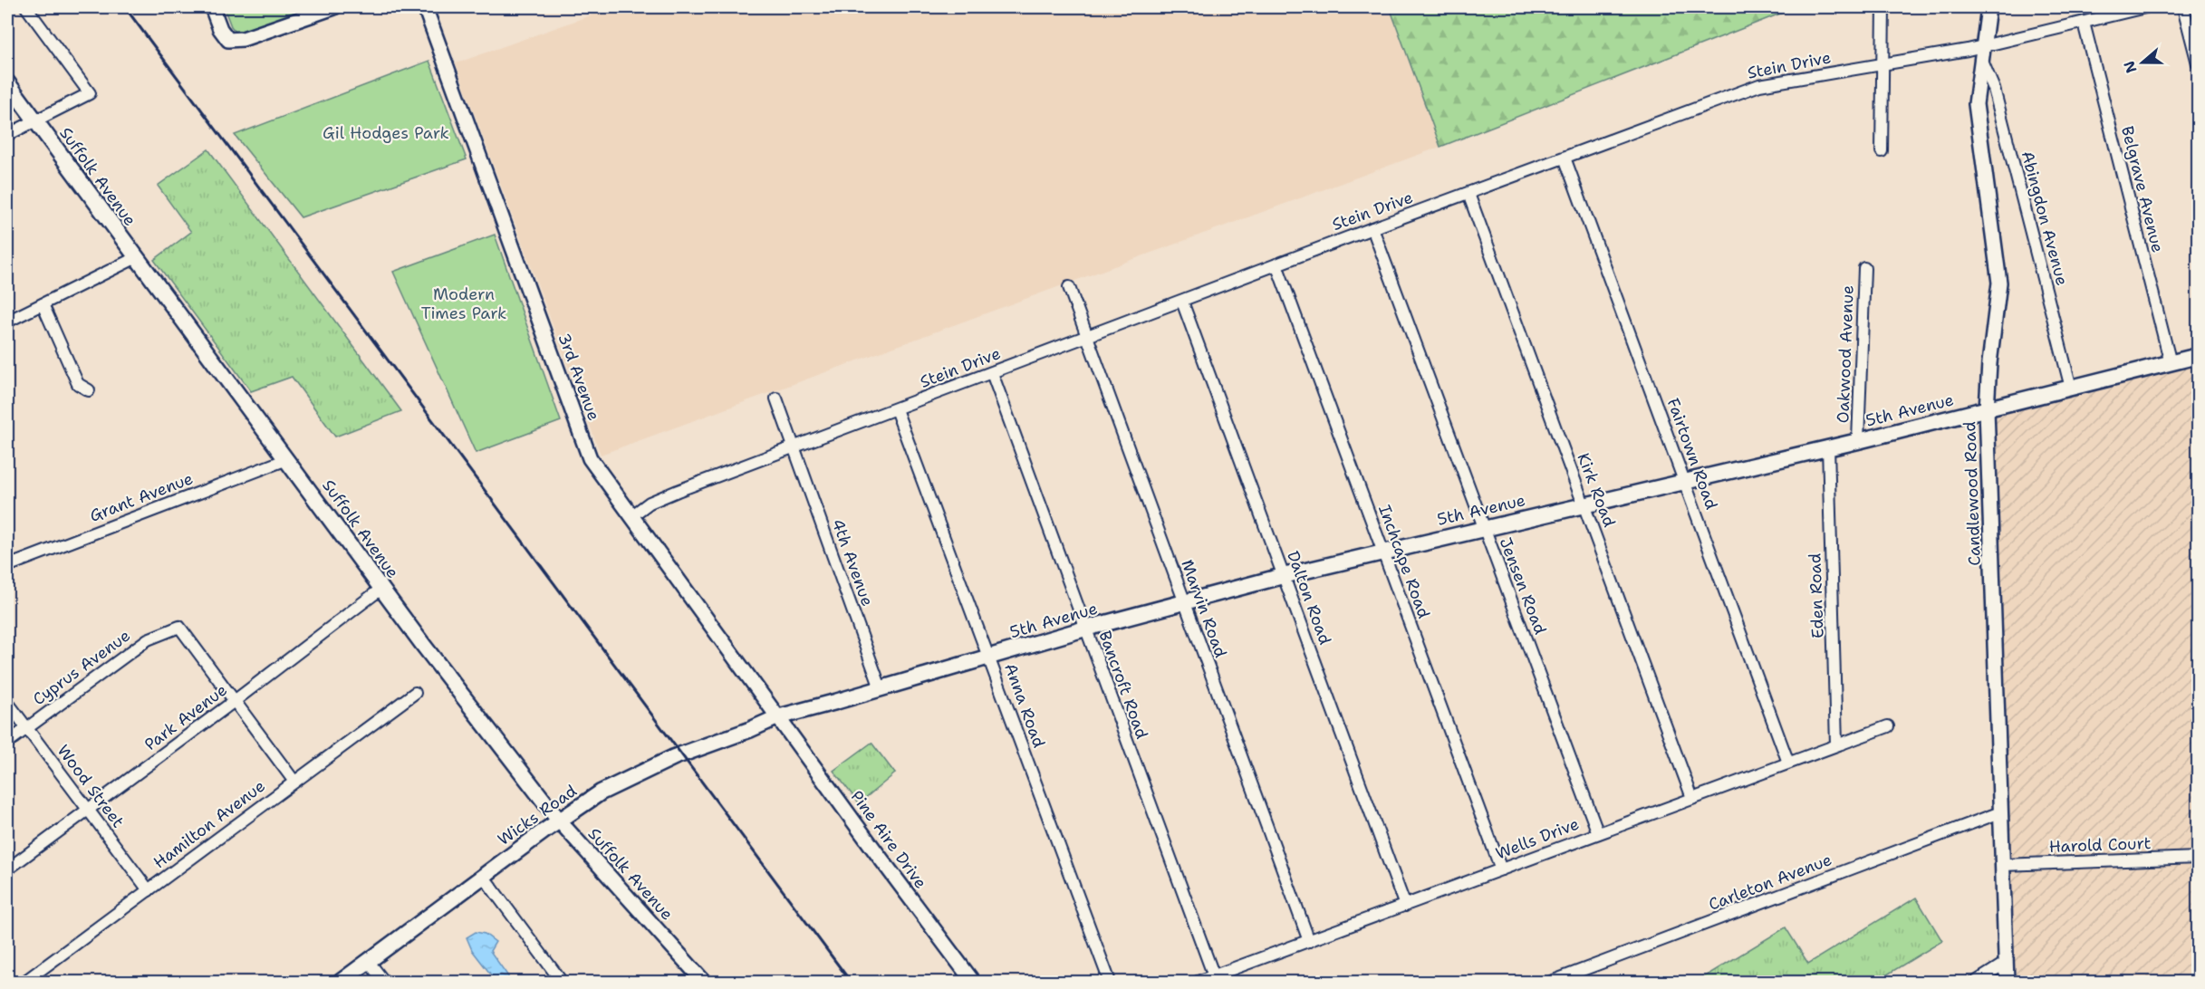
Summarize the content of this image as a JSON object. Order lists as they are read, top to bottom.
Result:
{
  "streets": {
    "main road": ["Suffolk Avenue", "5th Avenue", "Wicks Road"],
    "street": [
      "Stein Drive",
      "Belgrave Avenue",
      "Abingdon Avenue",
      "Oakwood Avenue",
      "3rd Avenue",
      "Fairtown Road",
      "Kirk Road",
      "Candlewood Road",
      "Grant Avenue",
      "Inchcape Road",
      "4th Avenue",
      "Jensen Road",
      "Eden Road",
      "Dalton Road",
      "Marvin Road",
      "Cyprus Avenue",
      "Bancroft Road",
      "Anna Road",
      "Park Avenue",
      "Wood Street",
      "Hamilton Avenue",
      "Wells Drive",
      "Pine Aire Drive",
      "Harold Court",
      "Carleton Avenue"
    ]
  },
  "crossings": [
    ["Stein Drive", "Belgrave Avenue"],
    ["Stein Drive", "Abingdon Avenue"],
    ["Stein Drive", "3rd Avenue"],
    ["Stein Drive", "Fairtown Road"],
    ["Stein Drive", "Kirk Road"],
    ["Stein Drive", "Candlewood Road"],
    ["Stein Drive", "Inchcape Road"],
    ["Stein Drive", "4th Avenue"],
    ["Stein Drive", "Jensen Road"],
    ["Stein Drive", "Dalton Road"],
    ["Stein Drive", "Marvin Road"],
    ["Stein Drive", "Bancroft Road"],
    ["Stein Drive", "Anna Road"],
    ["Suffolk Avenue", "Grant Avenue"],
    ["Suffolk Avenue", "Park Avenue"],
    ["Suffolk Avenue", "Wicks Road"],
    ["Belgrave Avenue", "5th Avenue"],
    ["Abingdon Avenue", "5th Avenue"],
    ["Abingdon Avenue", "Candlewood Road"],
    ["Oakwood Avenue", "5th Avenue"],
    ["3rd Avenue", "5th Avenue"],
    ["3rd Avenue", "Wicks Road"],
    ["3rd Avenue", "Pine Aire Drive"],
    ["5th Avenue", "Fairtown Road"],
    ["5th Avenue", "Kirk Road"],
    ["5th Avenue", "Candlewood Road"],
    ["5th Avenue", "Inchcape Road"],
    ["5th Avenue", "4th Avenue"],
    ["5th Avenue", "Jensen Road"],
    ["5th Avenue", "Eden Road"],
    ["5th Avenue", "Dalton Road"],
    ["5th Avenue", "Marvin Road"],
    ["5th Avenue", "Bancroft Road"],
    ["5th Avenue", "Anna Road"],
    ["5th Avenue", "Wicks Road"],
    ["5th Avenue", "Pine Aire Drive"],
    ["Fairtown Road", "Wells Drive"],
    ["Kirk Road", "Wells Drive"],
    ["Candlewood Road", "Harold Court"],
    ["Candlewood Road", "Carleton Avenue"],
    ["Inchcape Road", "Wells Drive"],
    ["Jensen Road", "Wells Drive"],
    ["Eden Road", "Wells Drive"],
    ["Dalton Road", "Wells Drive"],
    ["Marvin Road", "Wells Drive"],
    ["Cyprus Avenue", "Park Avenue"],
    ["Cyprus Avenue", "Wood Street"],
    ["Bancroft Road", "Wells Drive"],
    ["Park Avenue", "Wood Street"],
    ["Wood Street", "Hamilton Avenue"],
    ["Wicks Road", "Pine Aire Drive"]
  ],
  "parks": ["Gil Hodges Park", "Modern Times Park"],
  "north": "left"
}
